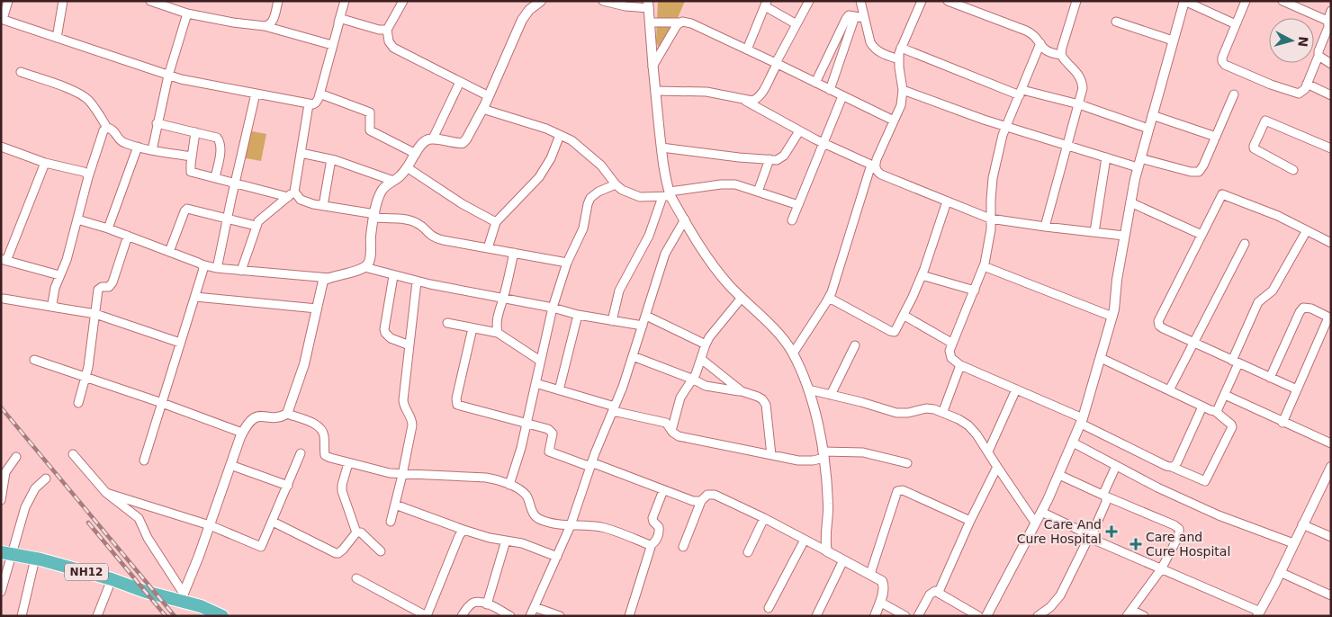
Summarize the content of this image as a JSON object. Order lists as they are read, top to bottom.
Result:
{
  "streets": {
    "highway": ["NH12"]
  },
  "places": {
    "health": ["Care And Cure Hospital", "Care and Cure Hospital"]
  },
  "north": "right"
}
